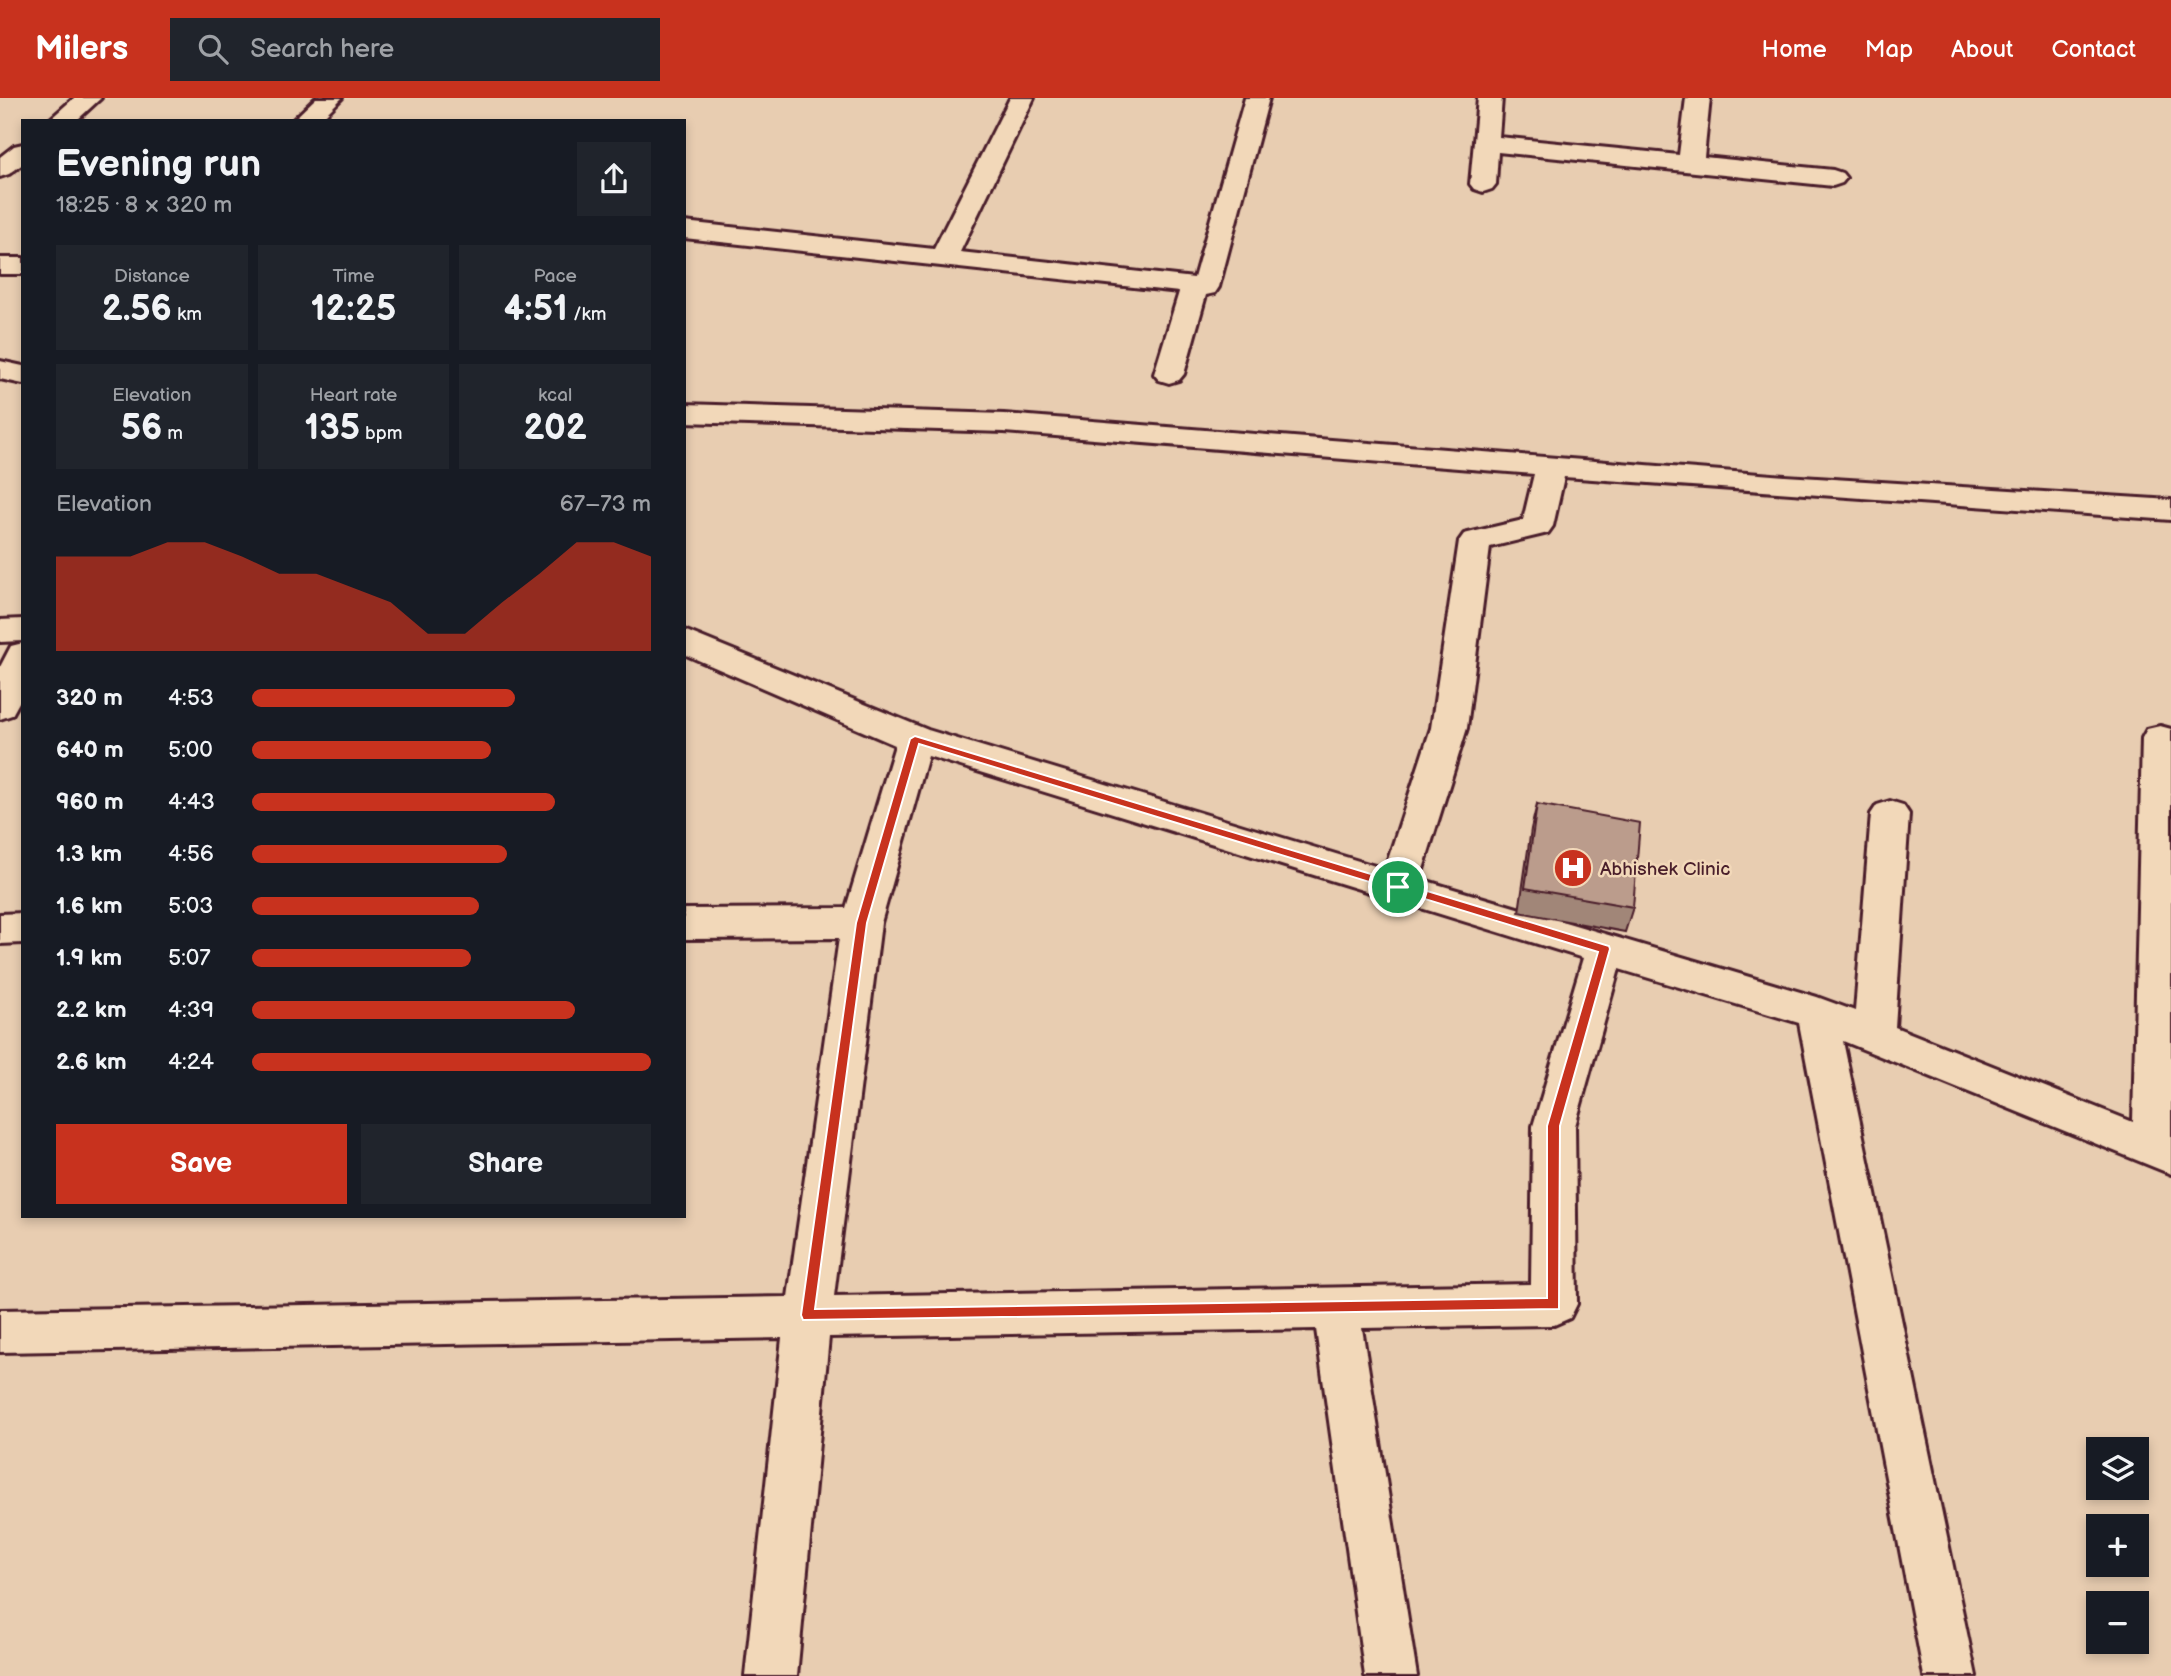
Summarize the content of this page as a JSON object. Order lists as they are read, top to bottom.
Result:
{
  "places": {
    "hospital": ["Abhishek Clinic"]
  },
  "page": {
    "header": "Milers",
    "search": "Search here",
    "nav": [
      "Home",
      "Map",
      "About",
      "Contact"
    ],
    "heading": ["Evening run", "18:25 · 8 × 320 m"],
    "stats": [
      ["Distance", "2.56 km"],
      ["Time", "12:25"],
      ["Pace", "4:51 /km"],
      ["Elevation", "56 m"],
      ["Heart rate", "135 bpm"],
      ["kcal", "202"]
    ],
    "chart": ["Elevation", "67–73 m"],
    "list": [
      {
        "name": "320 m",
        "note": "4:53"
      },
      {
        "name": "640 m",
        "note": "5:00"
      },
      {
        "name": "960 m",
        "note": "4:43"
      },
      {
        "name": "1.3 km",
        "note": "4:56"
      },
      {
        "name": "1.6 km",
        "note": "5:03"
      },
      {
        "name": "1.9 km",
        "note": "5:07"
      },
      {
        "name": "2.2 km",
        "note": "4:39"
      },
      {
        "name": "2.6 km",
        "note": "4:24"
      }
    ],
    "buttons": ["Save", "Share"],
    "map_buttons": ["+", "−"]
  }
}
